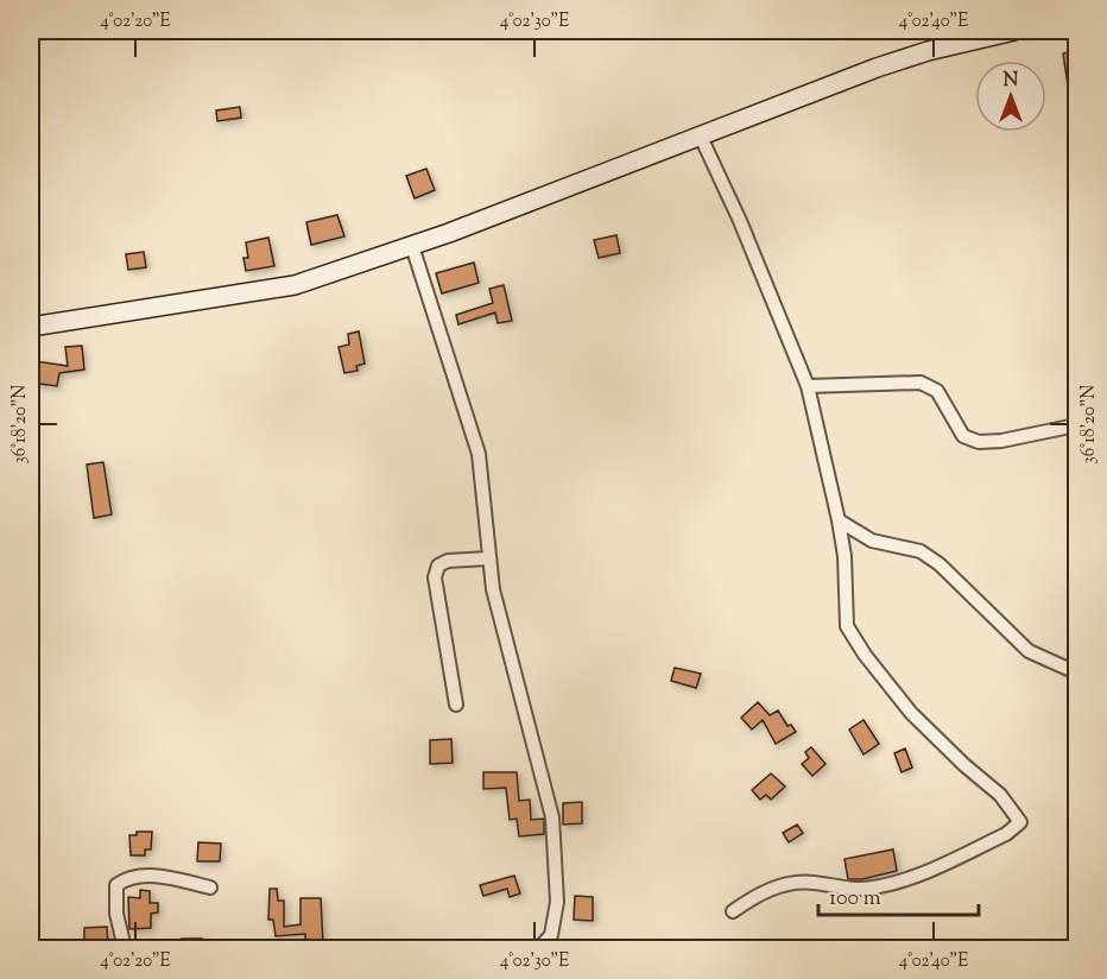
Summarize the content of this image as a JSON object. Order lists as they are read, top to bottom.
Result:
{
  "scale_bar": "100 m",
  "north": "top",
  "coordinates": [
    "4°02'20\"E",
    "4°02'30\"E",
    "4°02'40\"E",
    "36°18'20\"N"
  ]
}
